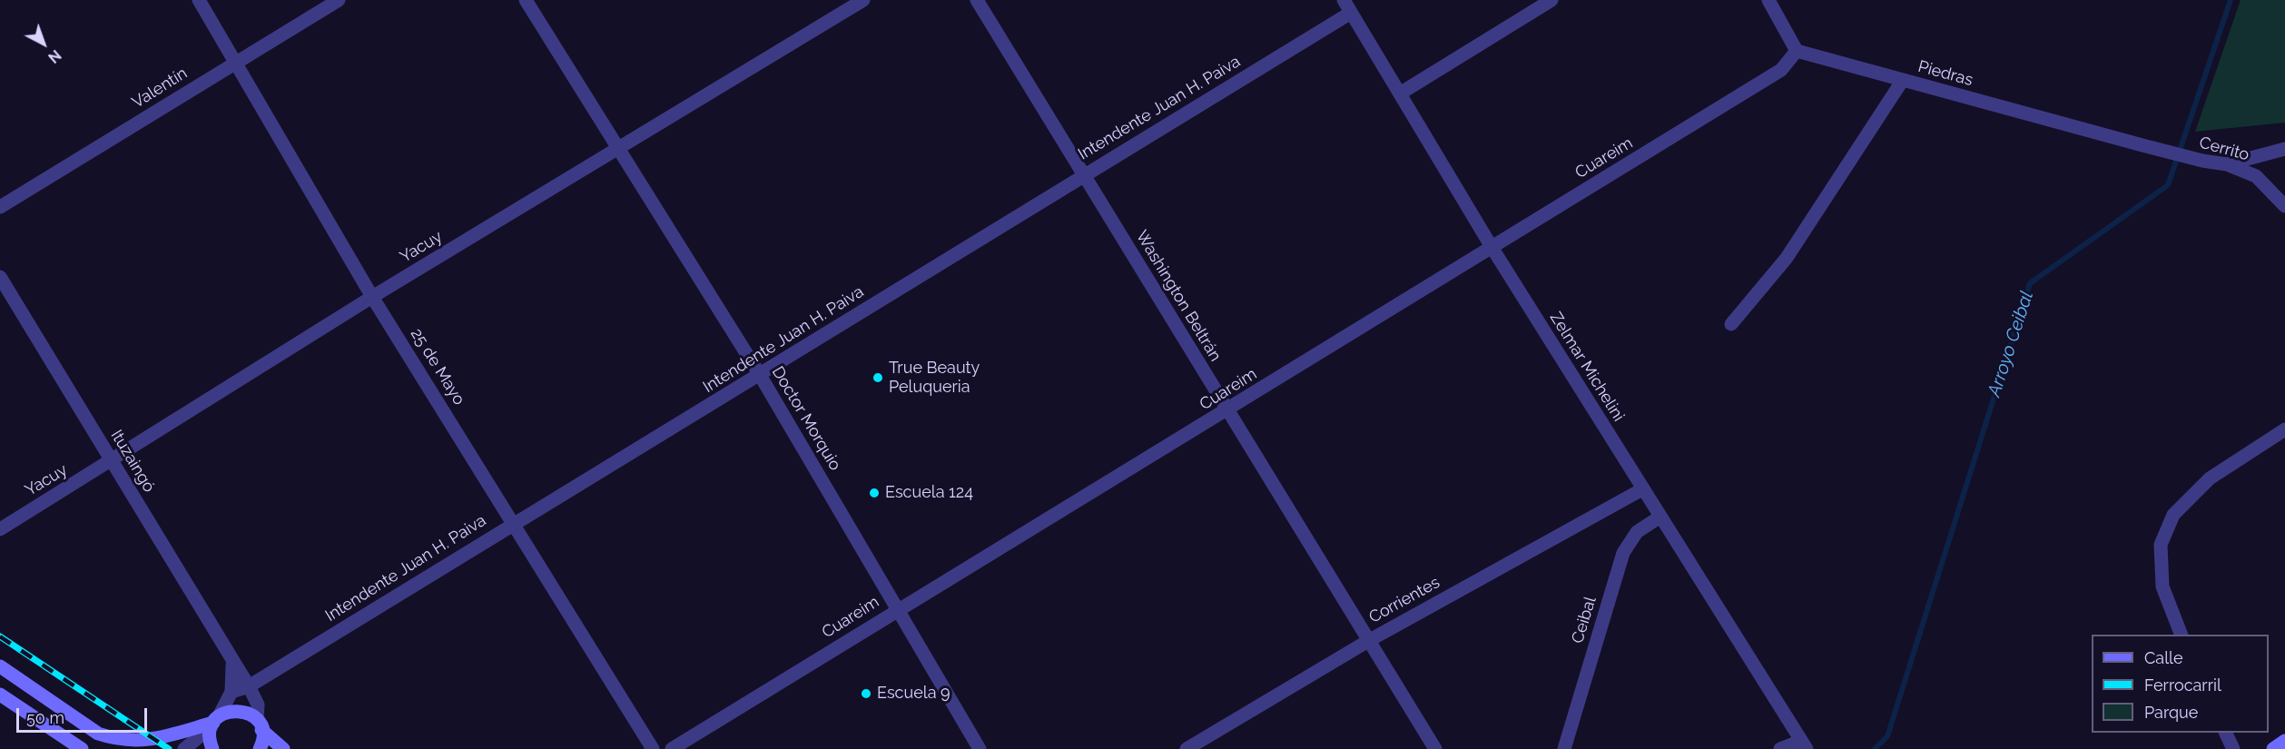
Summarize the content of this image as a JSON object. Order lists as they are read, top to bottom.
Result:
{
  "streets": {
    "street": [
      "Piedras",
      "Valentín",
      "Intendente Juan H. Paiva",
      "Cerrito",
      "Cuareim",
      "Yacuy",
      "Washington Beltrán",
      "25 de Mayo",
      "Zelmar Michelini",
      "Doctor Morquio",
      "Ituzaingó",
      "Corrientes",
      "Ceibal"
    ]
  },
  "crossings": [
    ["Piedras", "Cerrito"],
    ["Piedras", "Cuareim"],
    ["Valentín", "25 de Mayo"],
    ["Intendente Juan H. Paiva", "Washington Beltrán"],
    ["Intendente Juan H. Paiva", "25 de Mayo"],
    ["Intendente Juan H. Paiva", "Zelmar Michelini"],
    ["Intendente Juan H. Paiva", "Doctor Morquio"],
    ["Intendente Juan H. Paiva", "Ituzaingó"],
    ["Cuareim", "Washington Beltrán"],
    ["Cuareim", "Zelmar Michelini"],
    ["Cuareim", "Doctor Morquio"],
    ["Yacuy", "25 de Mayo"],
    ["Yacuy", "Doctor Morquio"],
    ["Yacuy", "Ituzaingó"],
    ["Washington Beltrán", "Corrientes"],
    ["Zelmar Michelini", "Corrientes"],
    ["Zelmar Michelini", "Ceibal"]
  ],
  "water": ["Arroyo Ceibal"],
  "places": ["True Beauty Peluqueria", "Escuela 124", "Escuela 9"],
  "legend": ["Calle", "Ferrocarril", "Parque"],
  "scale_bar": "50 m",
  "north": "bottom right"
}
